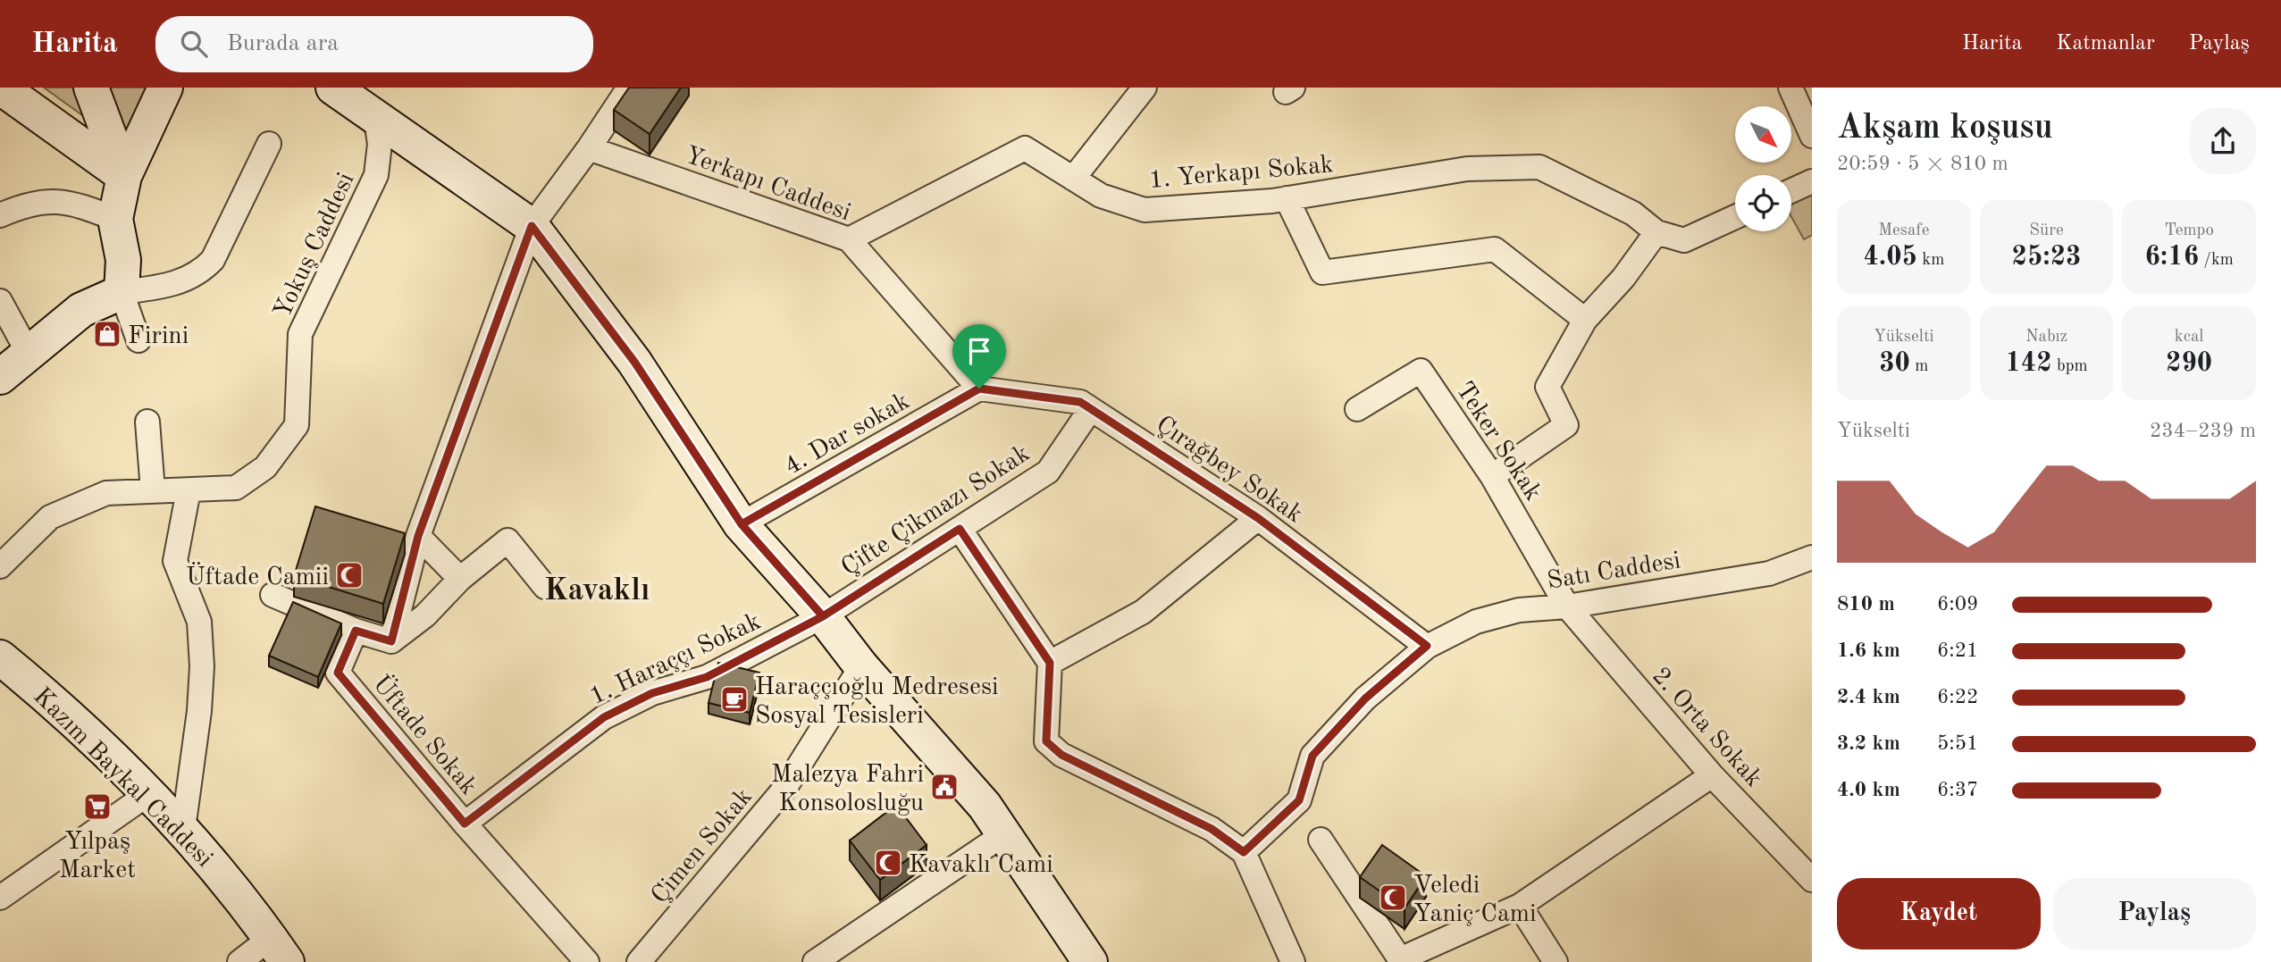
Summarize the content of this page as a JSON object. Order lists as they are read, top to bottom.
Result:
{
  "streets": {
    "street": [
      "1. Yerkapı Sokak",
      "Yerkapı Caddesi",
      "Yokuş Caddesi",
      "4. Dar sokak",
      "Teker Sokak",
      "Çırağbey Sokak",
      "Çifte Çikmazı Sokak",
      "Satı Caddesi",
      "1. Haraççı Sokak",
      "2. Orta Sokak",
      "Üftade Sokak",
      "Kazım Baykal Caddesi",
      "Çimen Sokak"
    ]
  },
  "crossings": [
    ["1. Yerkapı Sokak", "Yerkapı Caddesi"],
    ["Yerkapı Caddesi", "4. Dar sokak"],
    ["Yerkapı Caddesi", "Çırağbey Sokak"],
    ["4. Dar sokak", "Çırağbey Sokak"],
    ["Teker Sokak", "Satı Caddesi"],
    ["Teker Sokak", "2. Orta Sokak"],
    ["Çırağbey Sokak", "Çifte Çikmazı Sokak"],
    ["Çırağbey Sokak", "Satı Caddesi"],
    ["Çifte Çikmazı Sokak", "1. Haraççı Sokak"],
    ["Satı Caddesi", "2. Orta Sokak"],
    ["1. Haraççı Sokak", "Üftade Sokak"]
  ],
  "districts": ["Kavaklı"],
  "places": {
    "shop": ["Firini"],
    "mosque": ["Üftade Camii", "Kavaklı Cami", "Veledi Yaniç Cami"],
    "cafe": ["Haraççıoğlu Medresesi Sosyal Tesisleri"],
    "public building": ["Malezya Fahri Konsolosluğu"],
    "supermarket": ["Yılpaş Market"]
  },
  "north": "bottom right",
  "page": {
    "header": "Harita",
    "search": "Burada ara",
    "nav": ["Harita", "Katmanlar", "Paylaş"],
    "heading": ["Akşam koşusu", "20:59 · 5 × 810 m"],
    "stats": [
      ["Mesafe", "4.05 km"],
      ["Süre", "25:23"],
      ["Tempo", "6:16 /km"],
      ["Yükselti", "30 m"],
      ["Nabız", "142 bpm"],
      ["kcal", "290"]
    ],
    "chart": ["Yükselti", "234–239 m"],
    "list": [
      {
        "name": "810 m",
        "note": "6:09"
      },
      {
        "name": "1.6 km",
        "note": "6:21"
      },
      {
        "name": "2.4 km",
        "note": "6:22"
      },
      {
        "name": "3.2 km",
        "note": "5:51"
      },
      {
        "name": "4.0 km",
        "note": "6:37"
      }
    ],
    "buttons": ["Kaydet", "Paylaş"]
  }
}
